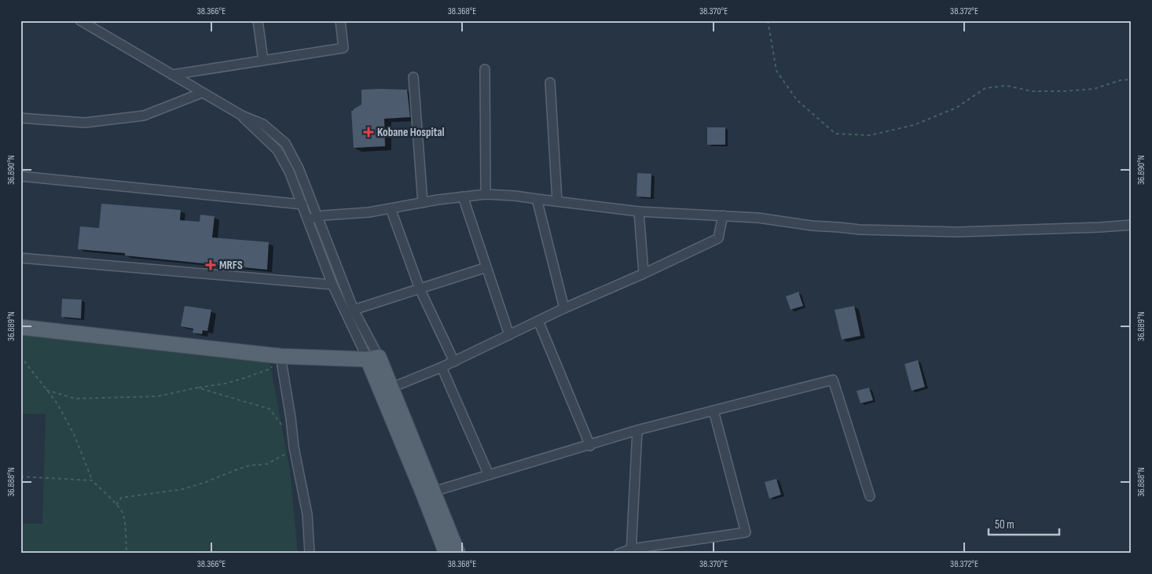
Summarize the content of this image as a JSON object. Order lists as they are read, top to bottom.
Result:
{
  "places": {
    "health": ["Kobane Hospital", "MRFS"]
  },
  "scale_bar": "50 m",
  "coordinates": [
    "38.366°E",
    "38.368°E",
    "38.370°E",
    "38.372°E",
    "36.890°N",
    "36.889°N",
    "36.888°N"
  ]
}
